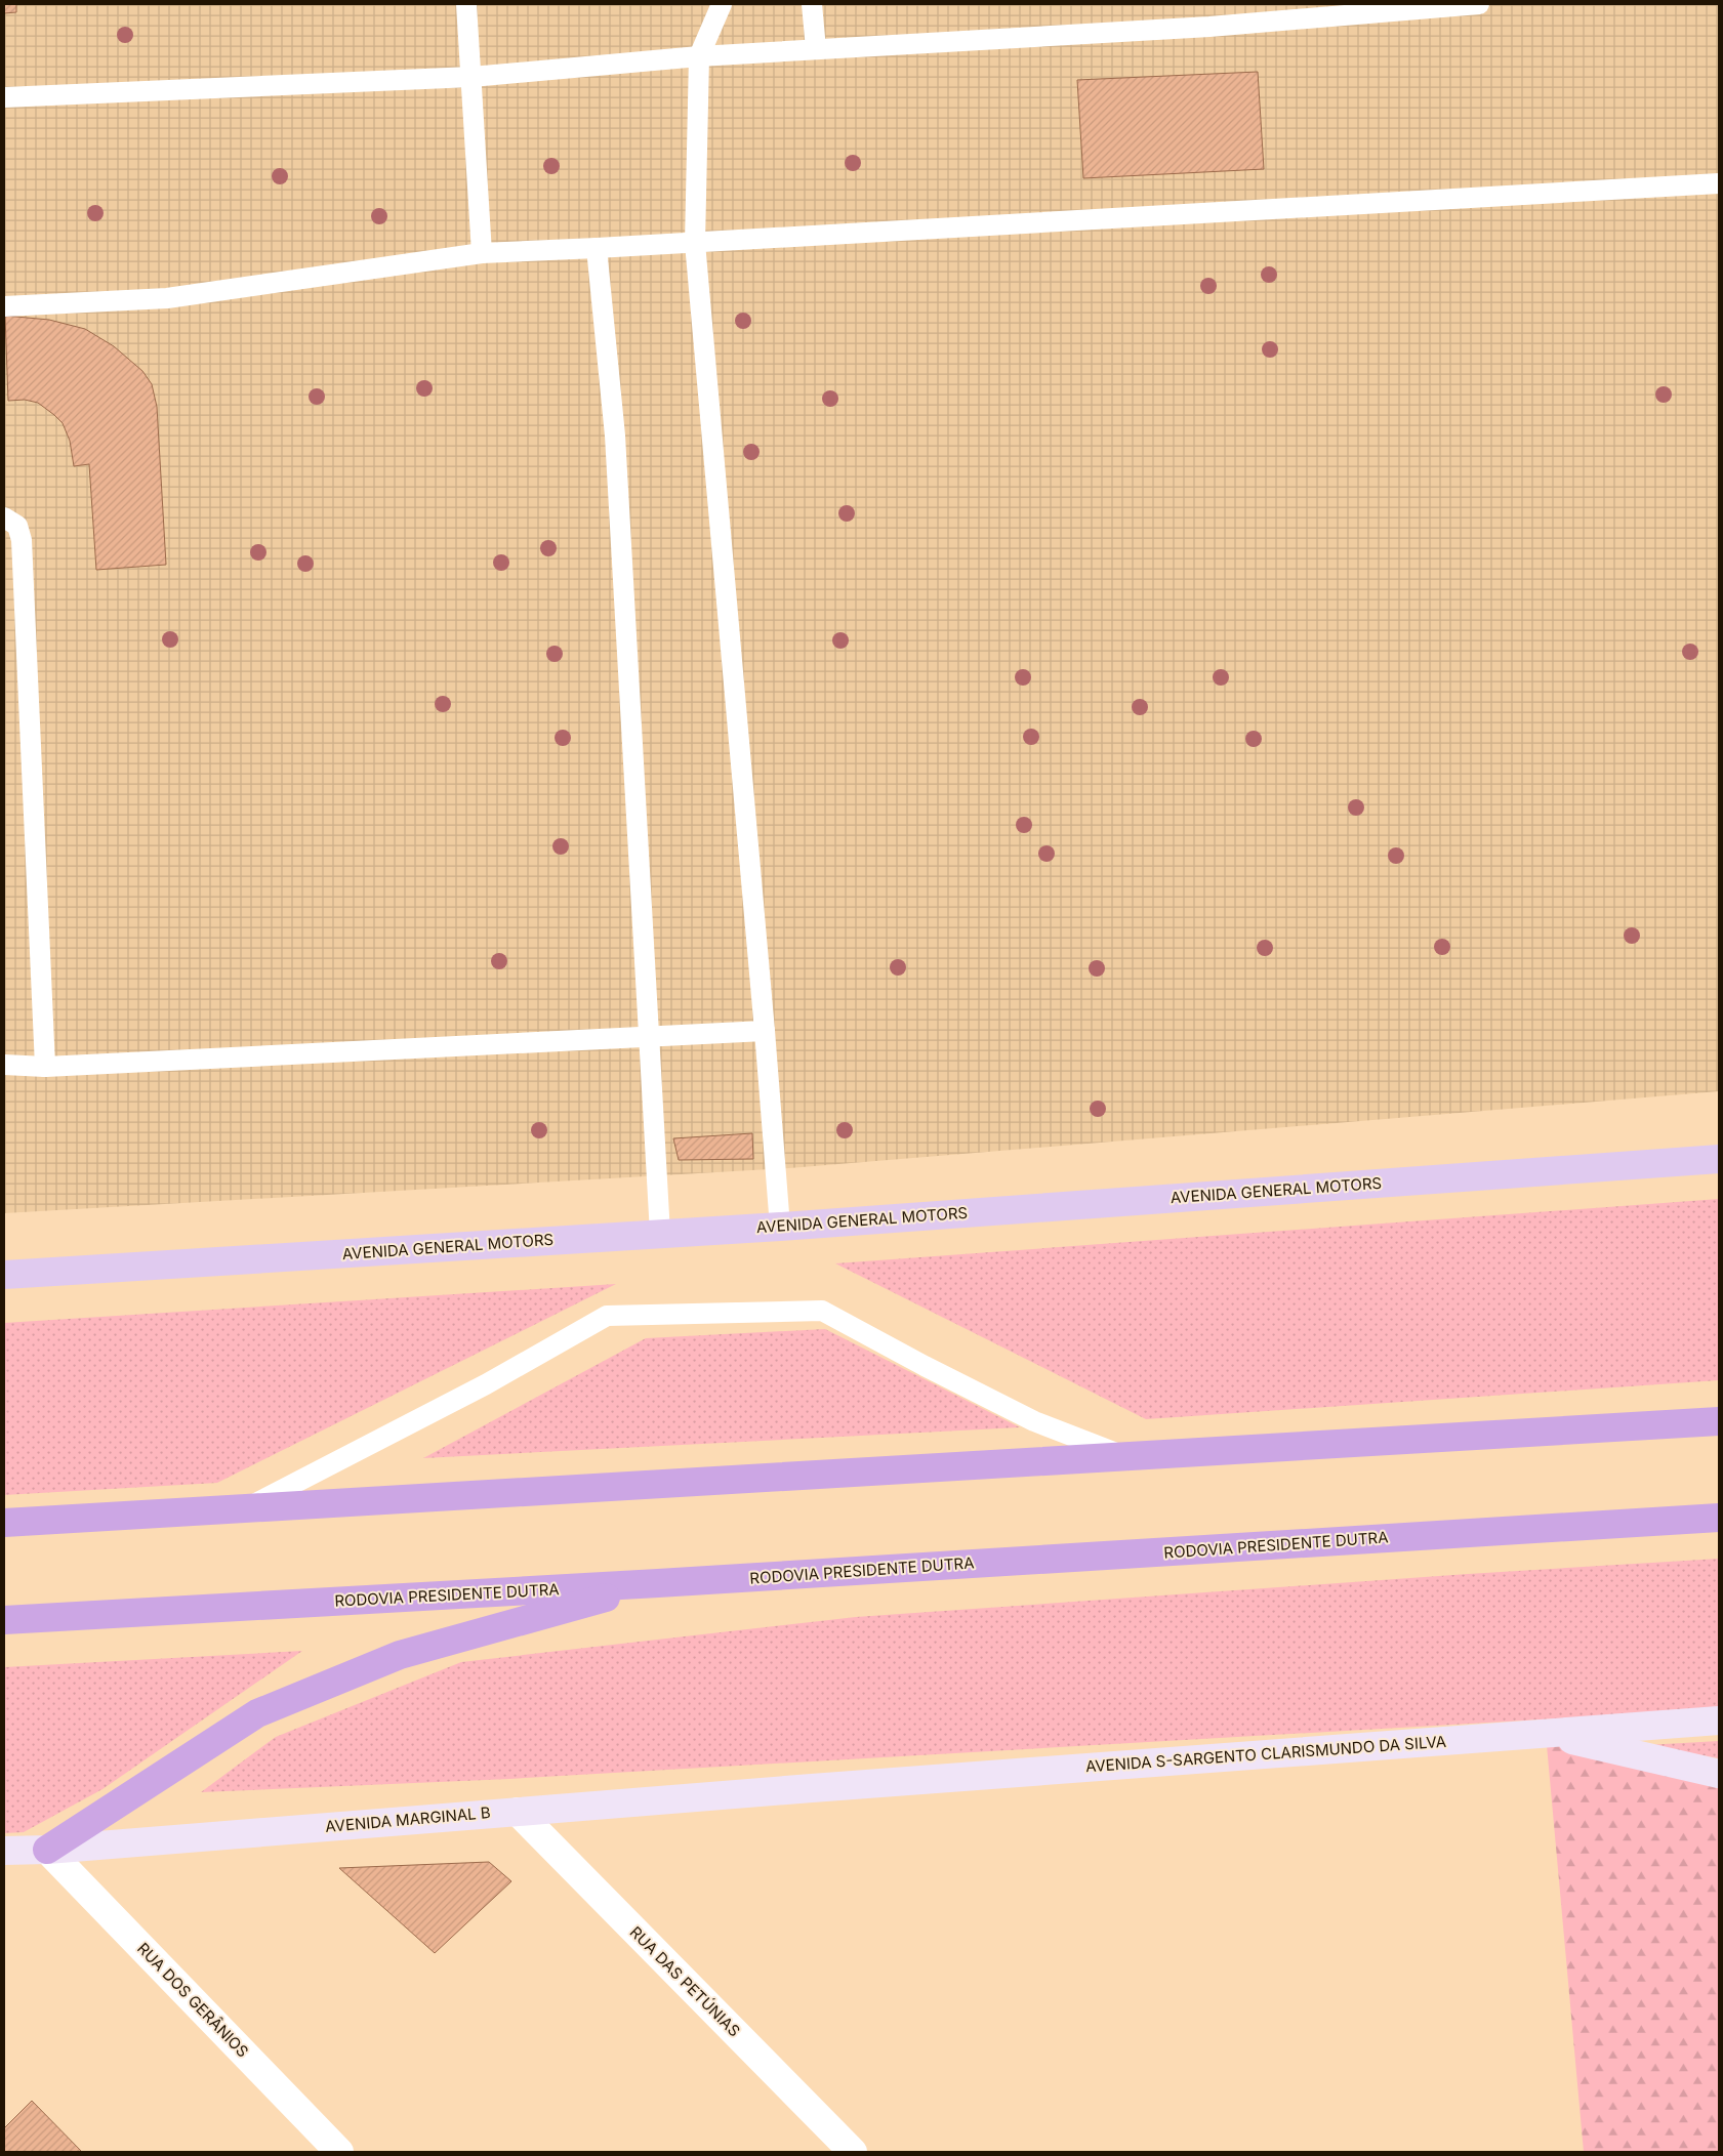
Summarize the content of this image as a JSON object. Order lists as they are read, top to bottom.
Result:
{
  "streets": {
    "highway": ["RODOVIA PRESIDENTE DUTRA"],
    "main road": ["AVENIDA GENERAL MOTORS"],
    "street": [
      "AVENIDA S-SARGENTO CLARISMUNDO DA SILVA",
      "AVENIDA MARGINAL B",
      "RUA DAS PETÚNIAS",
      "RUA DOS GERÂNIOS"
    ]
  },
  "crossings": [
    ["AVENIDA S-SARGENTO CLARISMUNDO DA SILVA", "AVENIDA MARGINAL B"],
    ["AVENIDA MARGINAL B", "RUA DAS PETÚNIAS"],
    ["AVENIDA MARGINAL B", "RUA DOS GERÂNIOS"]
  ]
}
